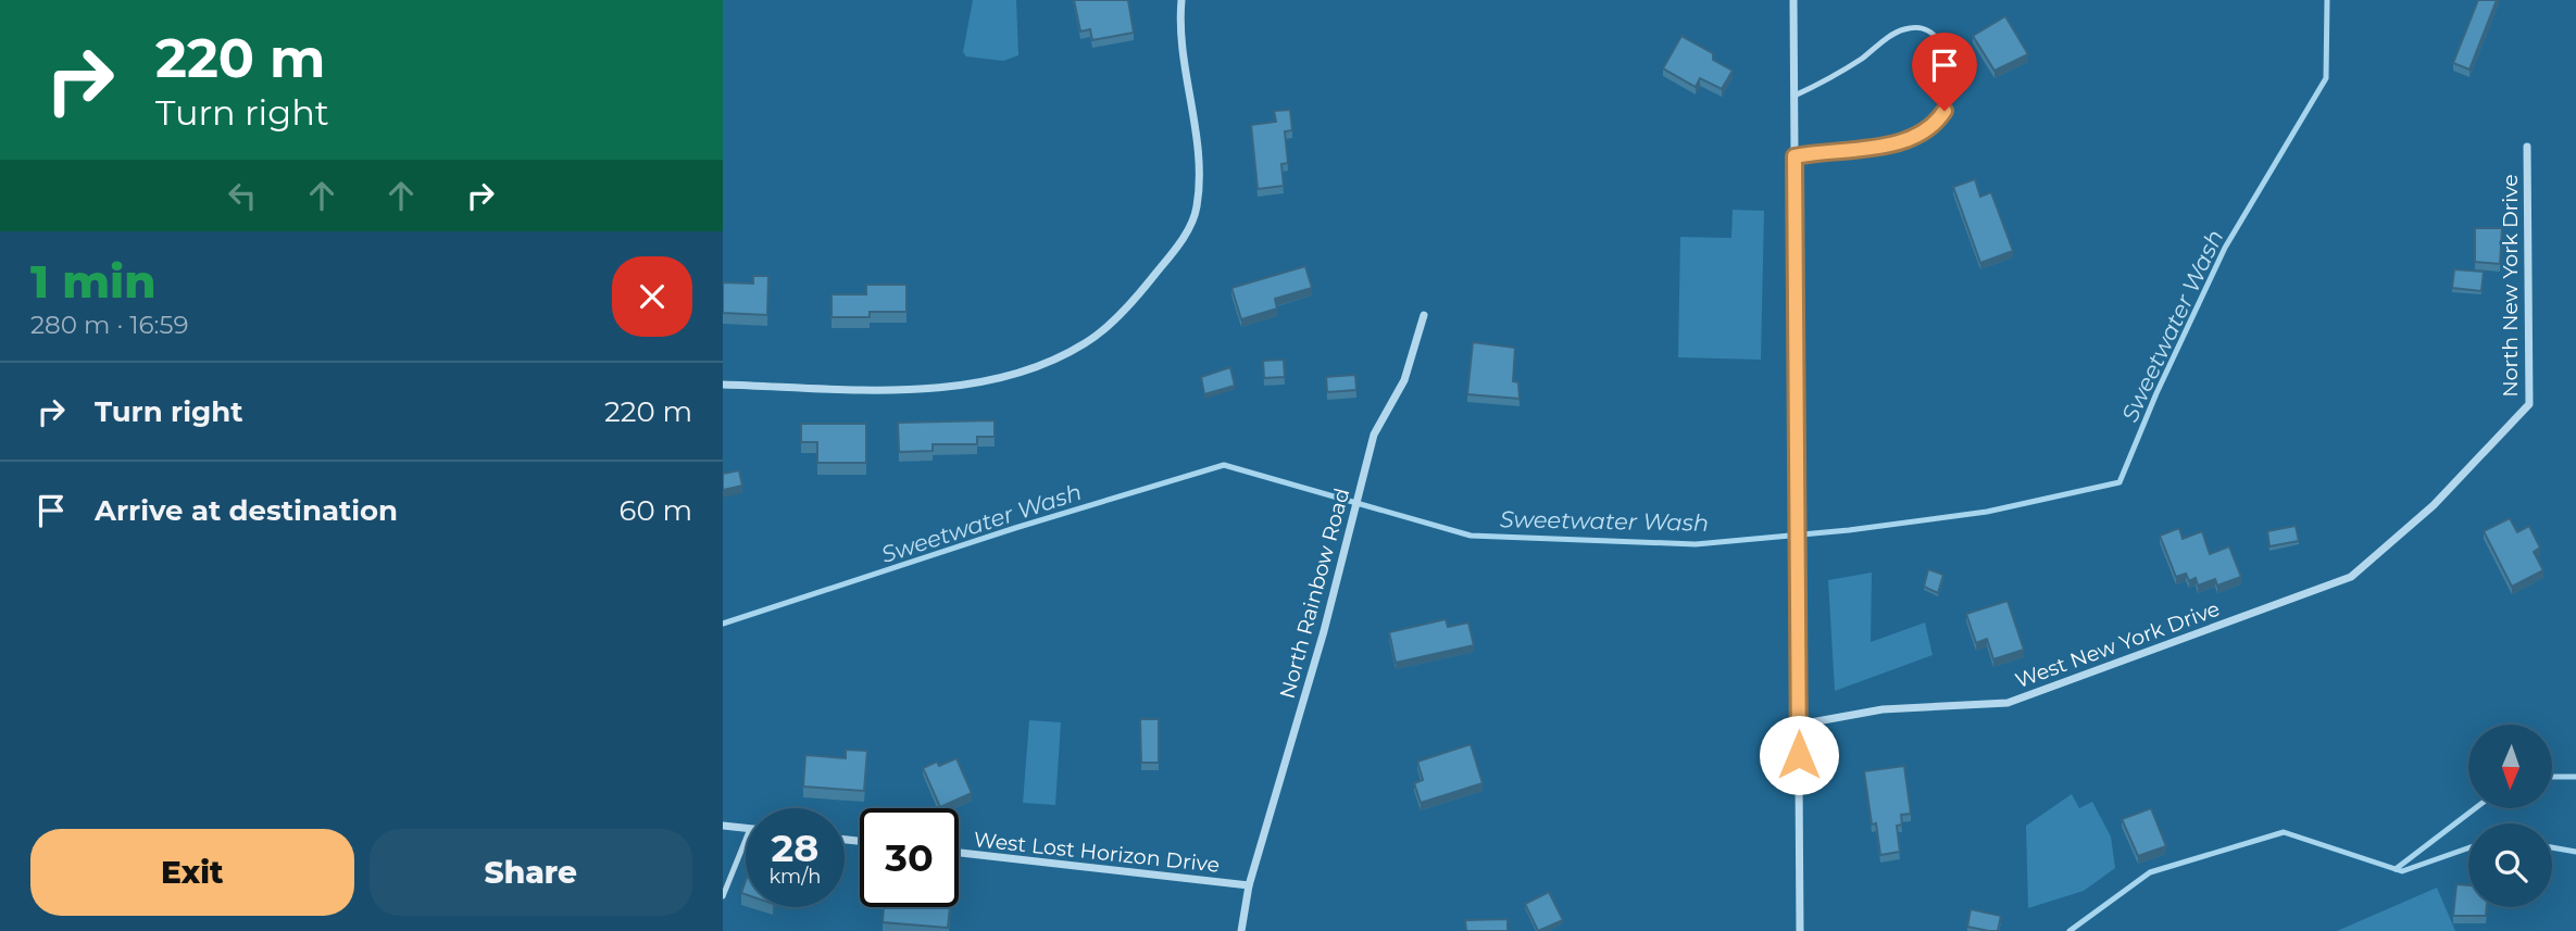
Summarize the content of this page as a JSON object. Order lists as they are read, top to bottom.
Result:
{
  "streets": {
    "street": [
      "North New York Drive",
      "North Rainbow Road",
      "West New York Drive",
      "West Lost Horizon Drive"
    ]
  },
  "crossings": [
    ["North New York Drive", "West New York Drive"],
    ["North Rainbow Road", "West Lost Horizon Drive"]
  ],
  "water": ["Sweetwater Wash"],
  "north": "bottom",
  "page": {
    "turn": ["220 m", "Turn right"],
    "heading": ["1 min", "280 m · 16:59"],
    "list": [
      {
        "name": "Turn right",
        "value": "220 m"
      },
      {
        "name": "Arrive at destination",
        "value": "60 m"
      }
    ],
    "speed": "28 km/h",
    "limit": "30",
    "buttons": ["Exit", "Share"]
  }
}
